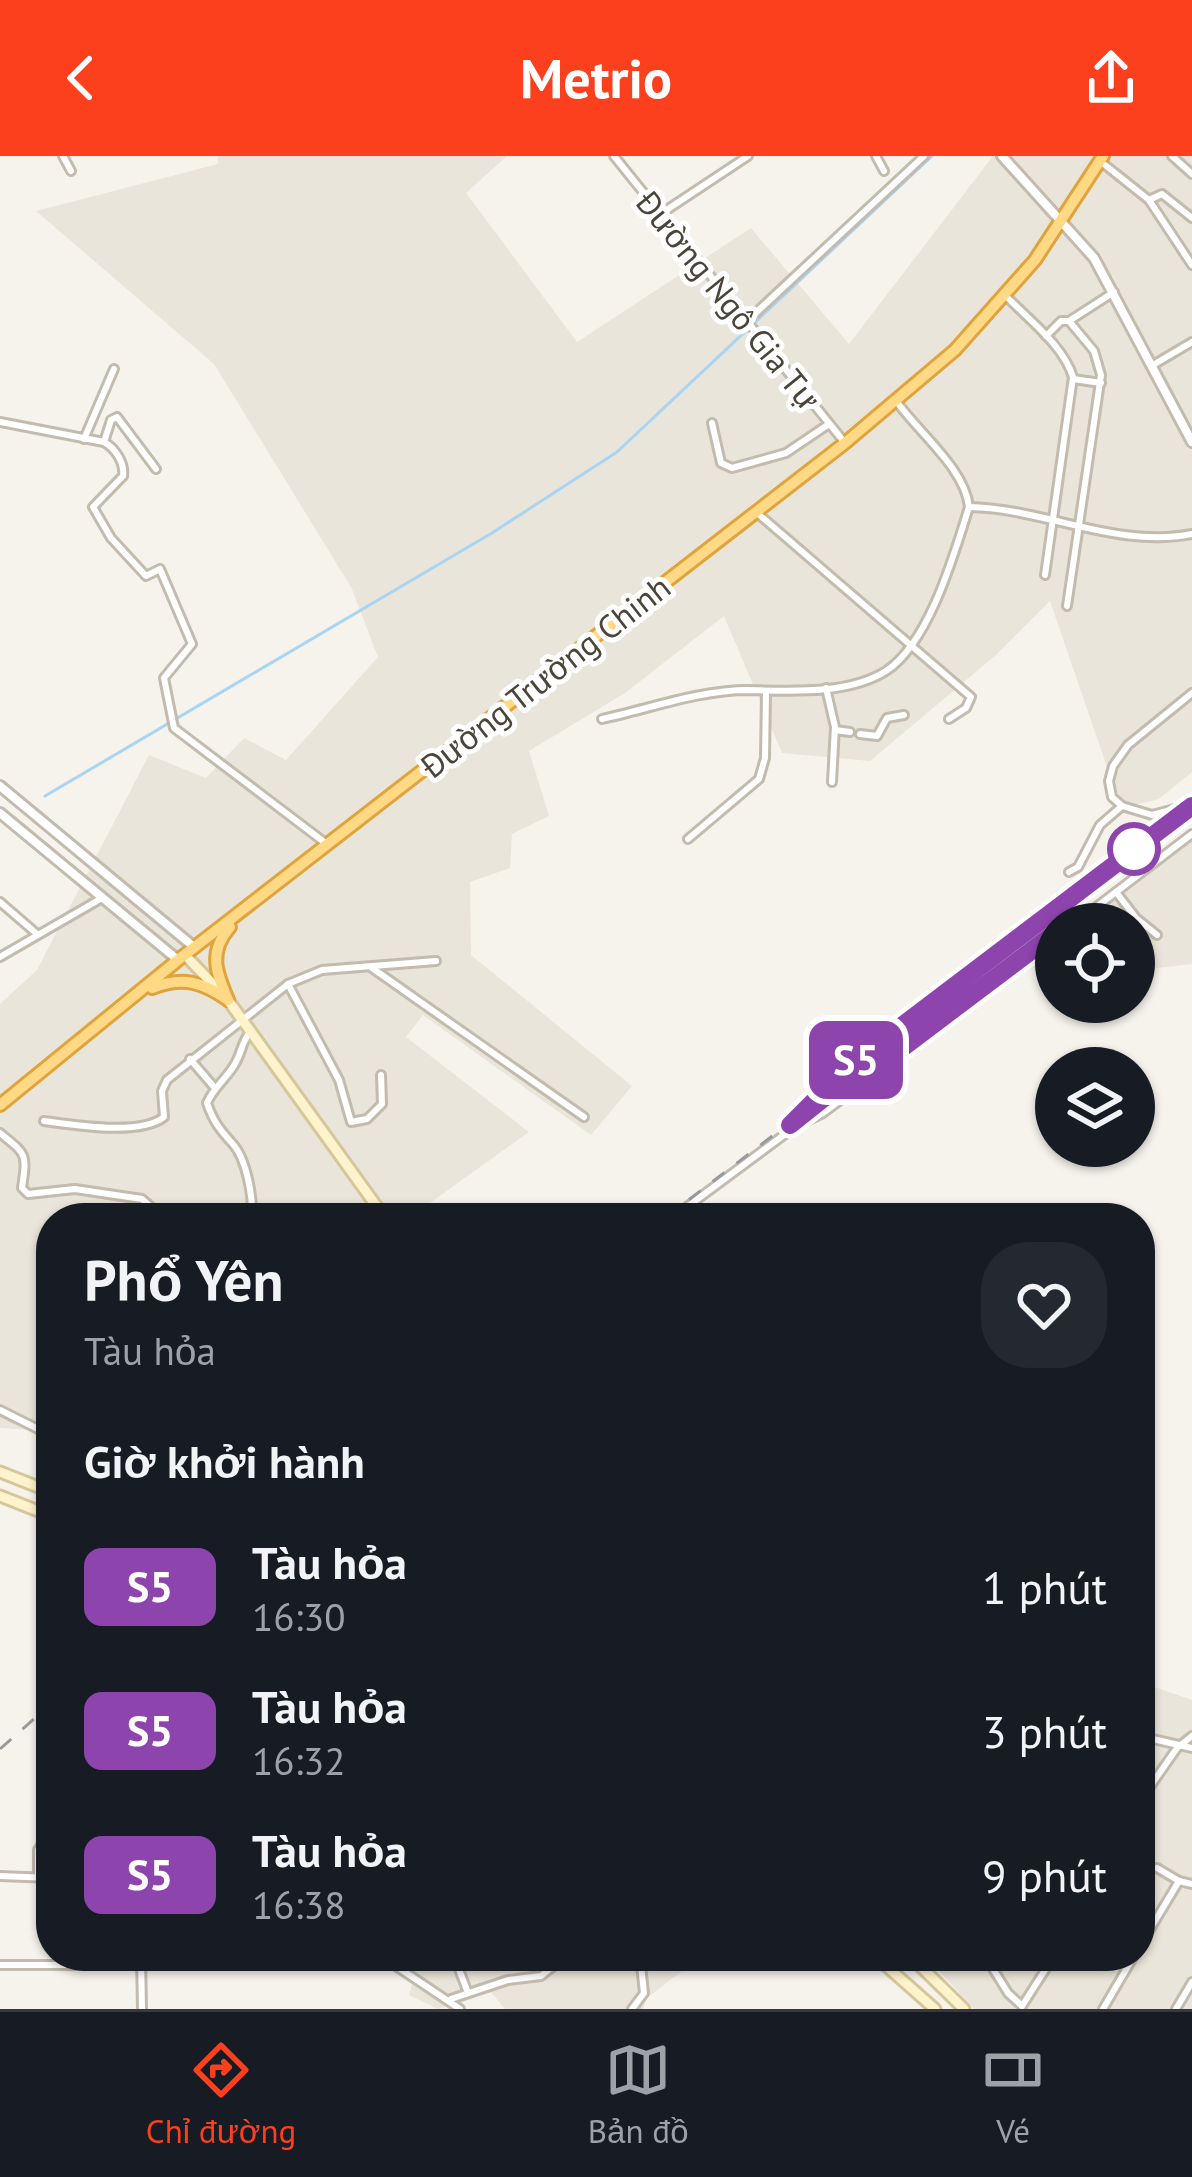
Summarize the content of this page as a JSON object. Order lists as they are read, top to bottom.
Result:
{
  "streets": {
    "highway": ["Đường Trường Chinh"],
    "street": ["Đường Ngô Gia Tự"]
  },
  "crossings": [
    ["Đường Ngô Gia Tự", "Đường Trường Chinh"]
  ],
  "page": {
    "header": "Metrio",
    "on_map": "S5",
    "heading": [
      ["Phổ Yên", "Tàu hỏa"],
      "Giờ khởi hành"
    ],
    "list": [
      {
        "mark": "S5",
        "name": "Tàu hỏa",
        "note": "16:30",
        "value": "1 phút"
      },
      {
        "mark": "S5",
        "name": "Tàu hỏa",
        "note": "16:32",
        "value": "3 phút"
      },
      {
        "mark": "S5",
        "name": "Tàu hỏa",
        "note": "16:38",
        "value": "9 phút"
      }
    ],
    "tabs": ["Chỉ đường", "Bản đồ", "Vé"]
  }
}
